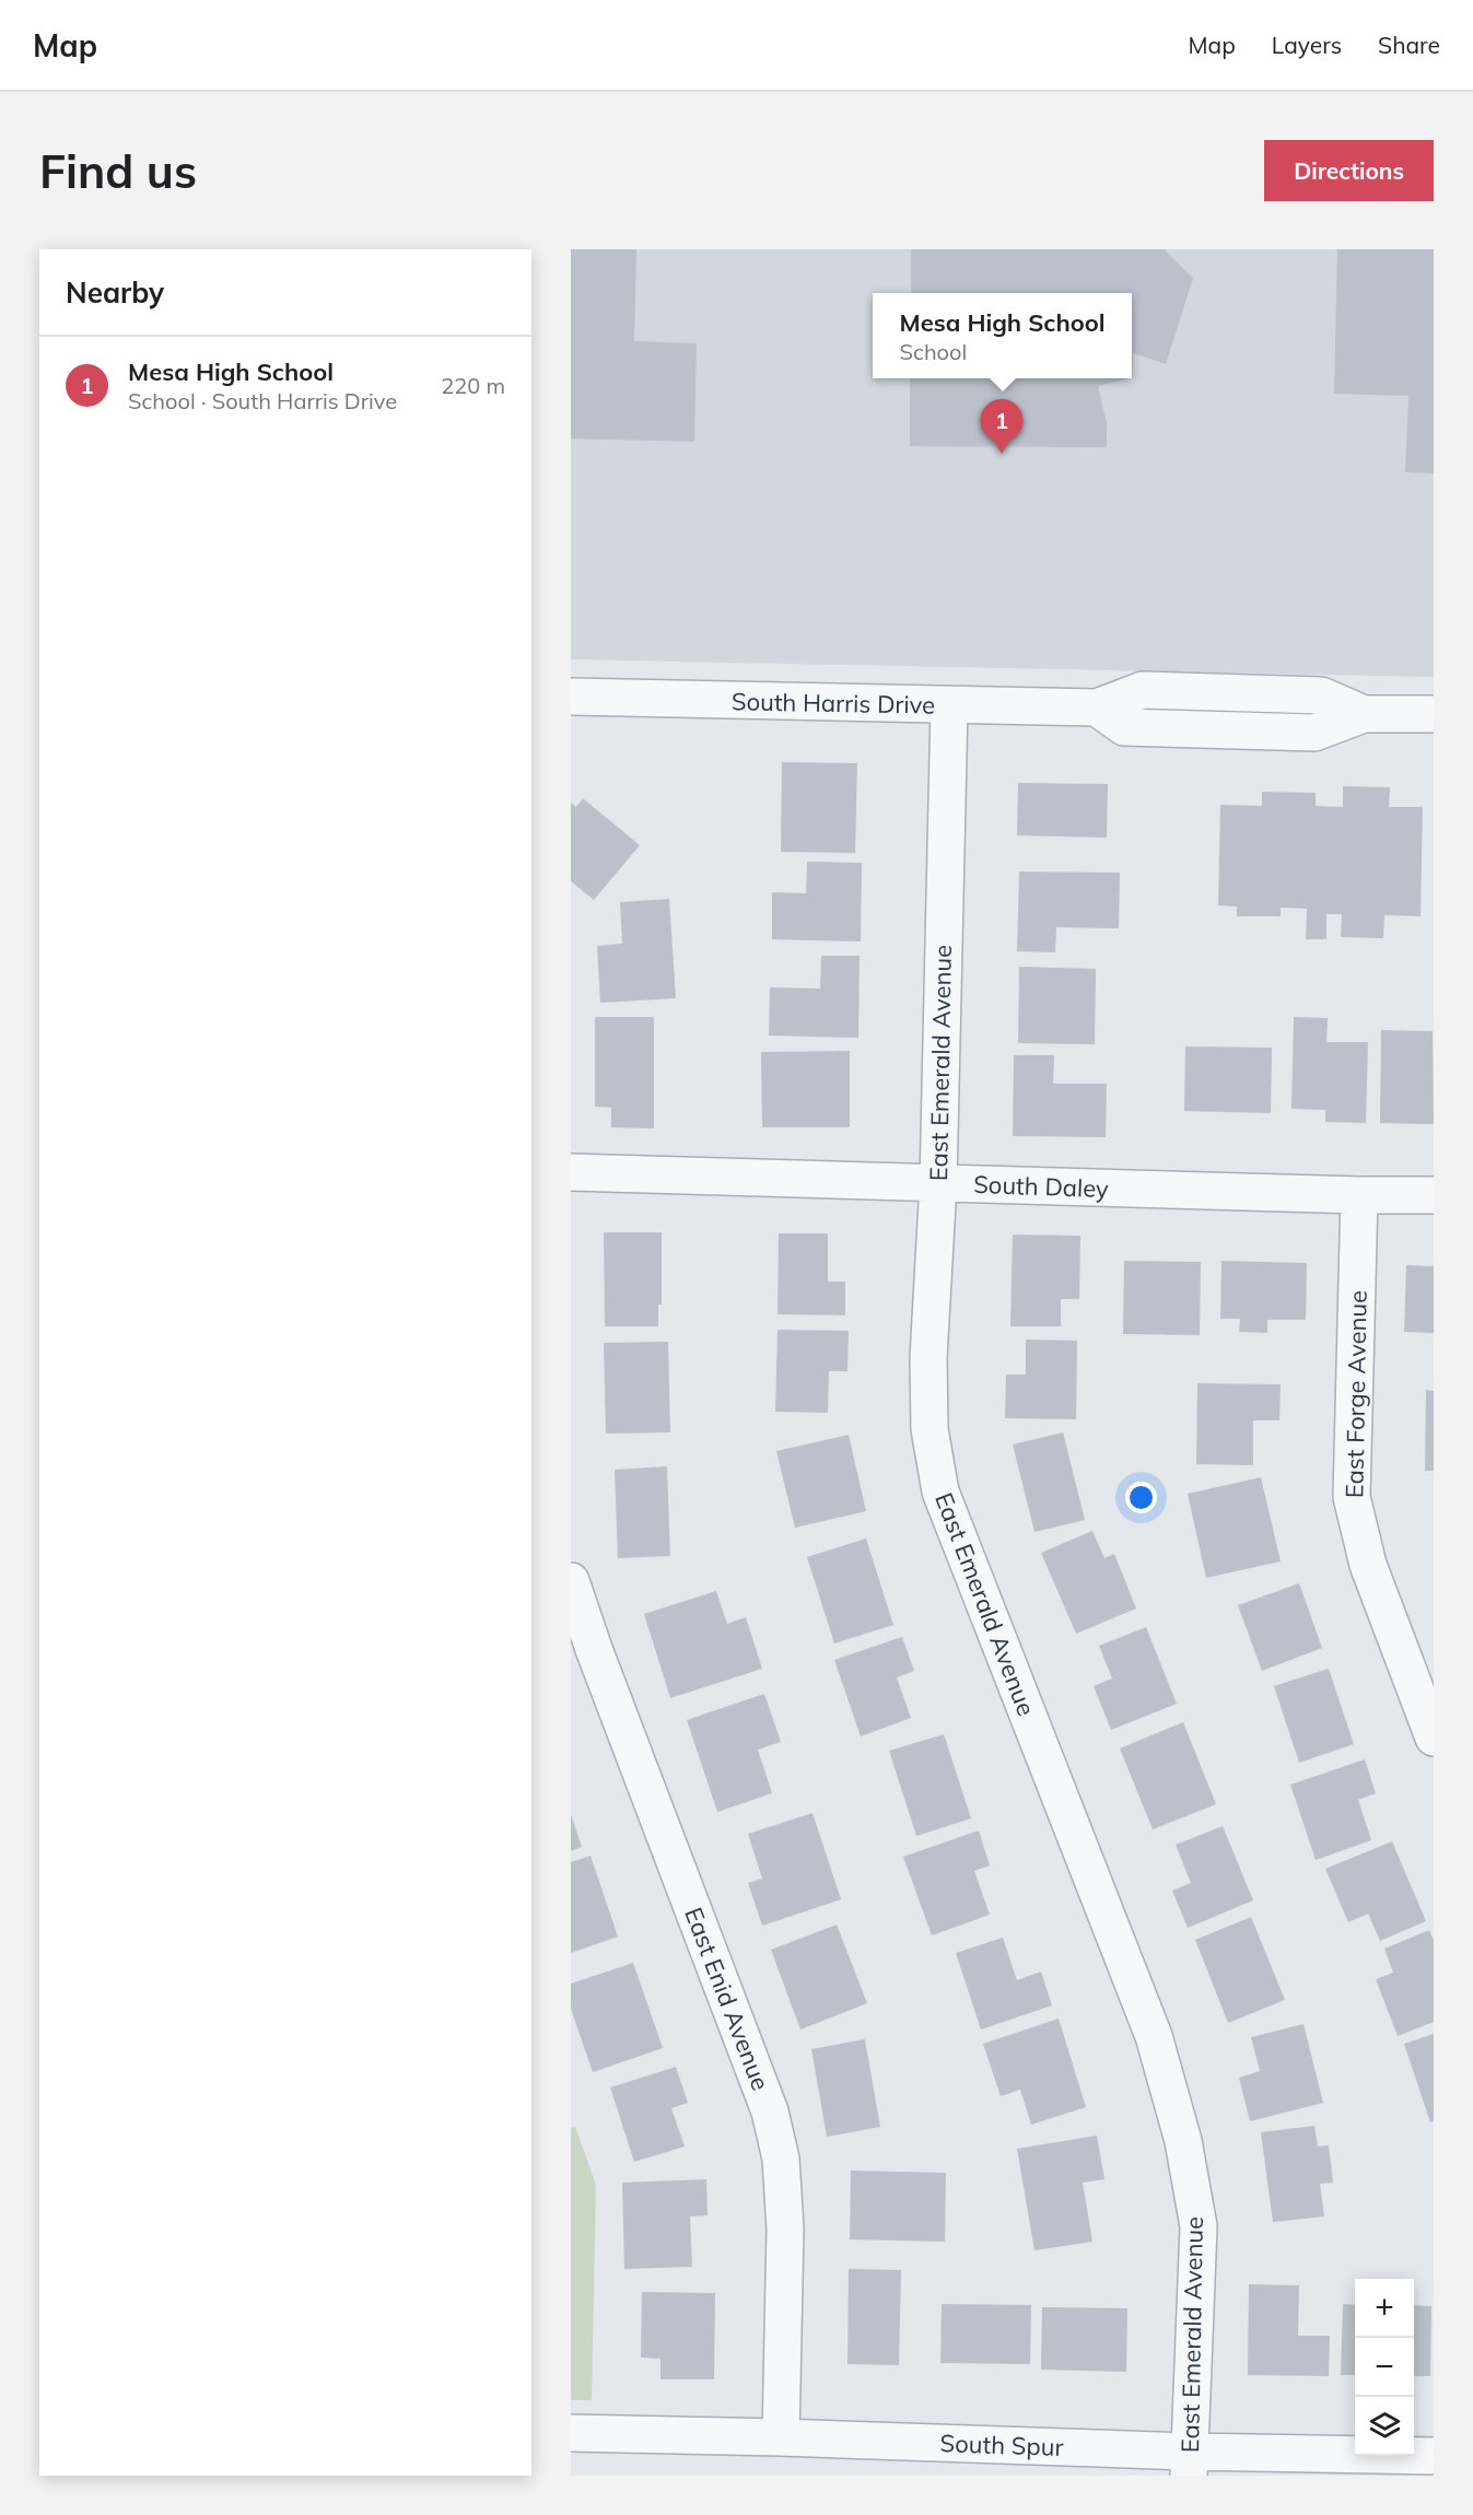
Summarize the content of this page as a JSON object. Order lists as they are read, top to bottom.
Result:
{
  "streets": {
    "street": [
      "South Harris Drive",
      "East Emerald Avenue",
      "South Daley",
      "East Forge Avenue",
      "East Enid Avenue",
      "South Spur"
    ]
  },
  "crossings": [
    ["South Harris Drive", "East Emerald Avenue"],
    ["East Emerald Avenue", "South Daley"],
    ["East Emerald Avenue", "South Spur"],
    ["South Daley", "East Forge Avenue"],
    ["East Enid Avenue", "South Spur"]
  ],
  "page": {
    "header": "Map",
    "nav": ["Map", "Layers", "Share"],
    "buttons": "Directions",
    "title": "Find us",
    "heading": "Nearby",
    "popup": ["Mesa High School", "School"],
    "list": [
      {
        "mark": "1",
        "name": "Mesa High School",
        "note": "School · South Harris Drive",
        "value": "220 m"
      }
    ],
    "pins": "1",
    "map_buttons": ["+", "−"]
  }
}
